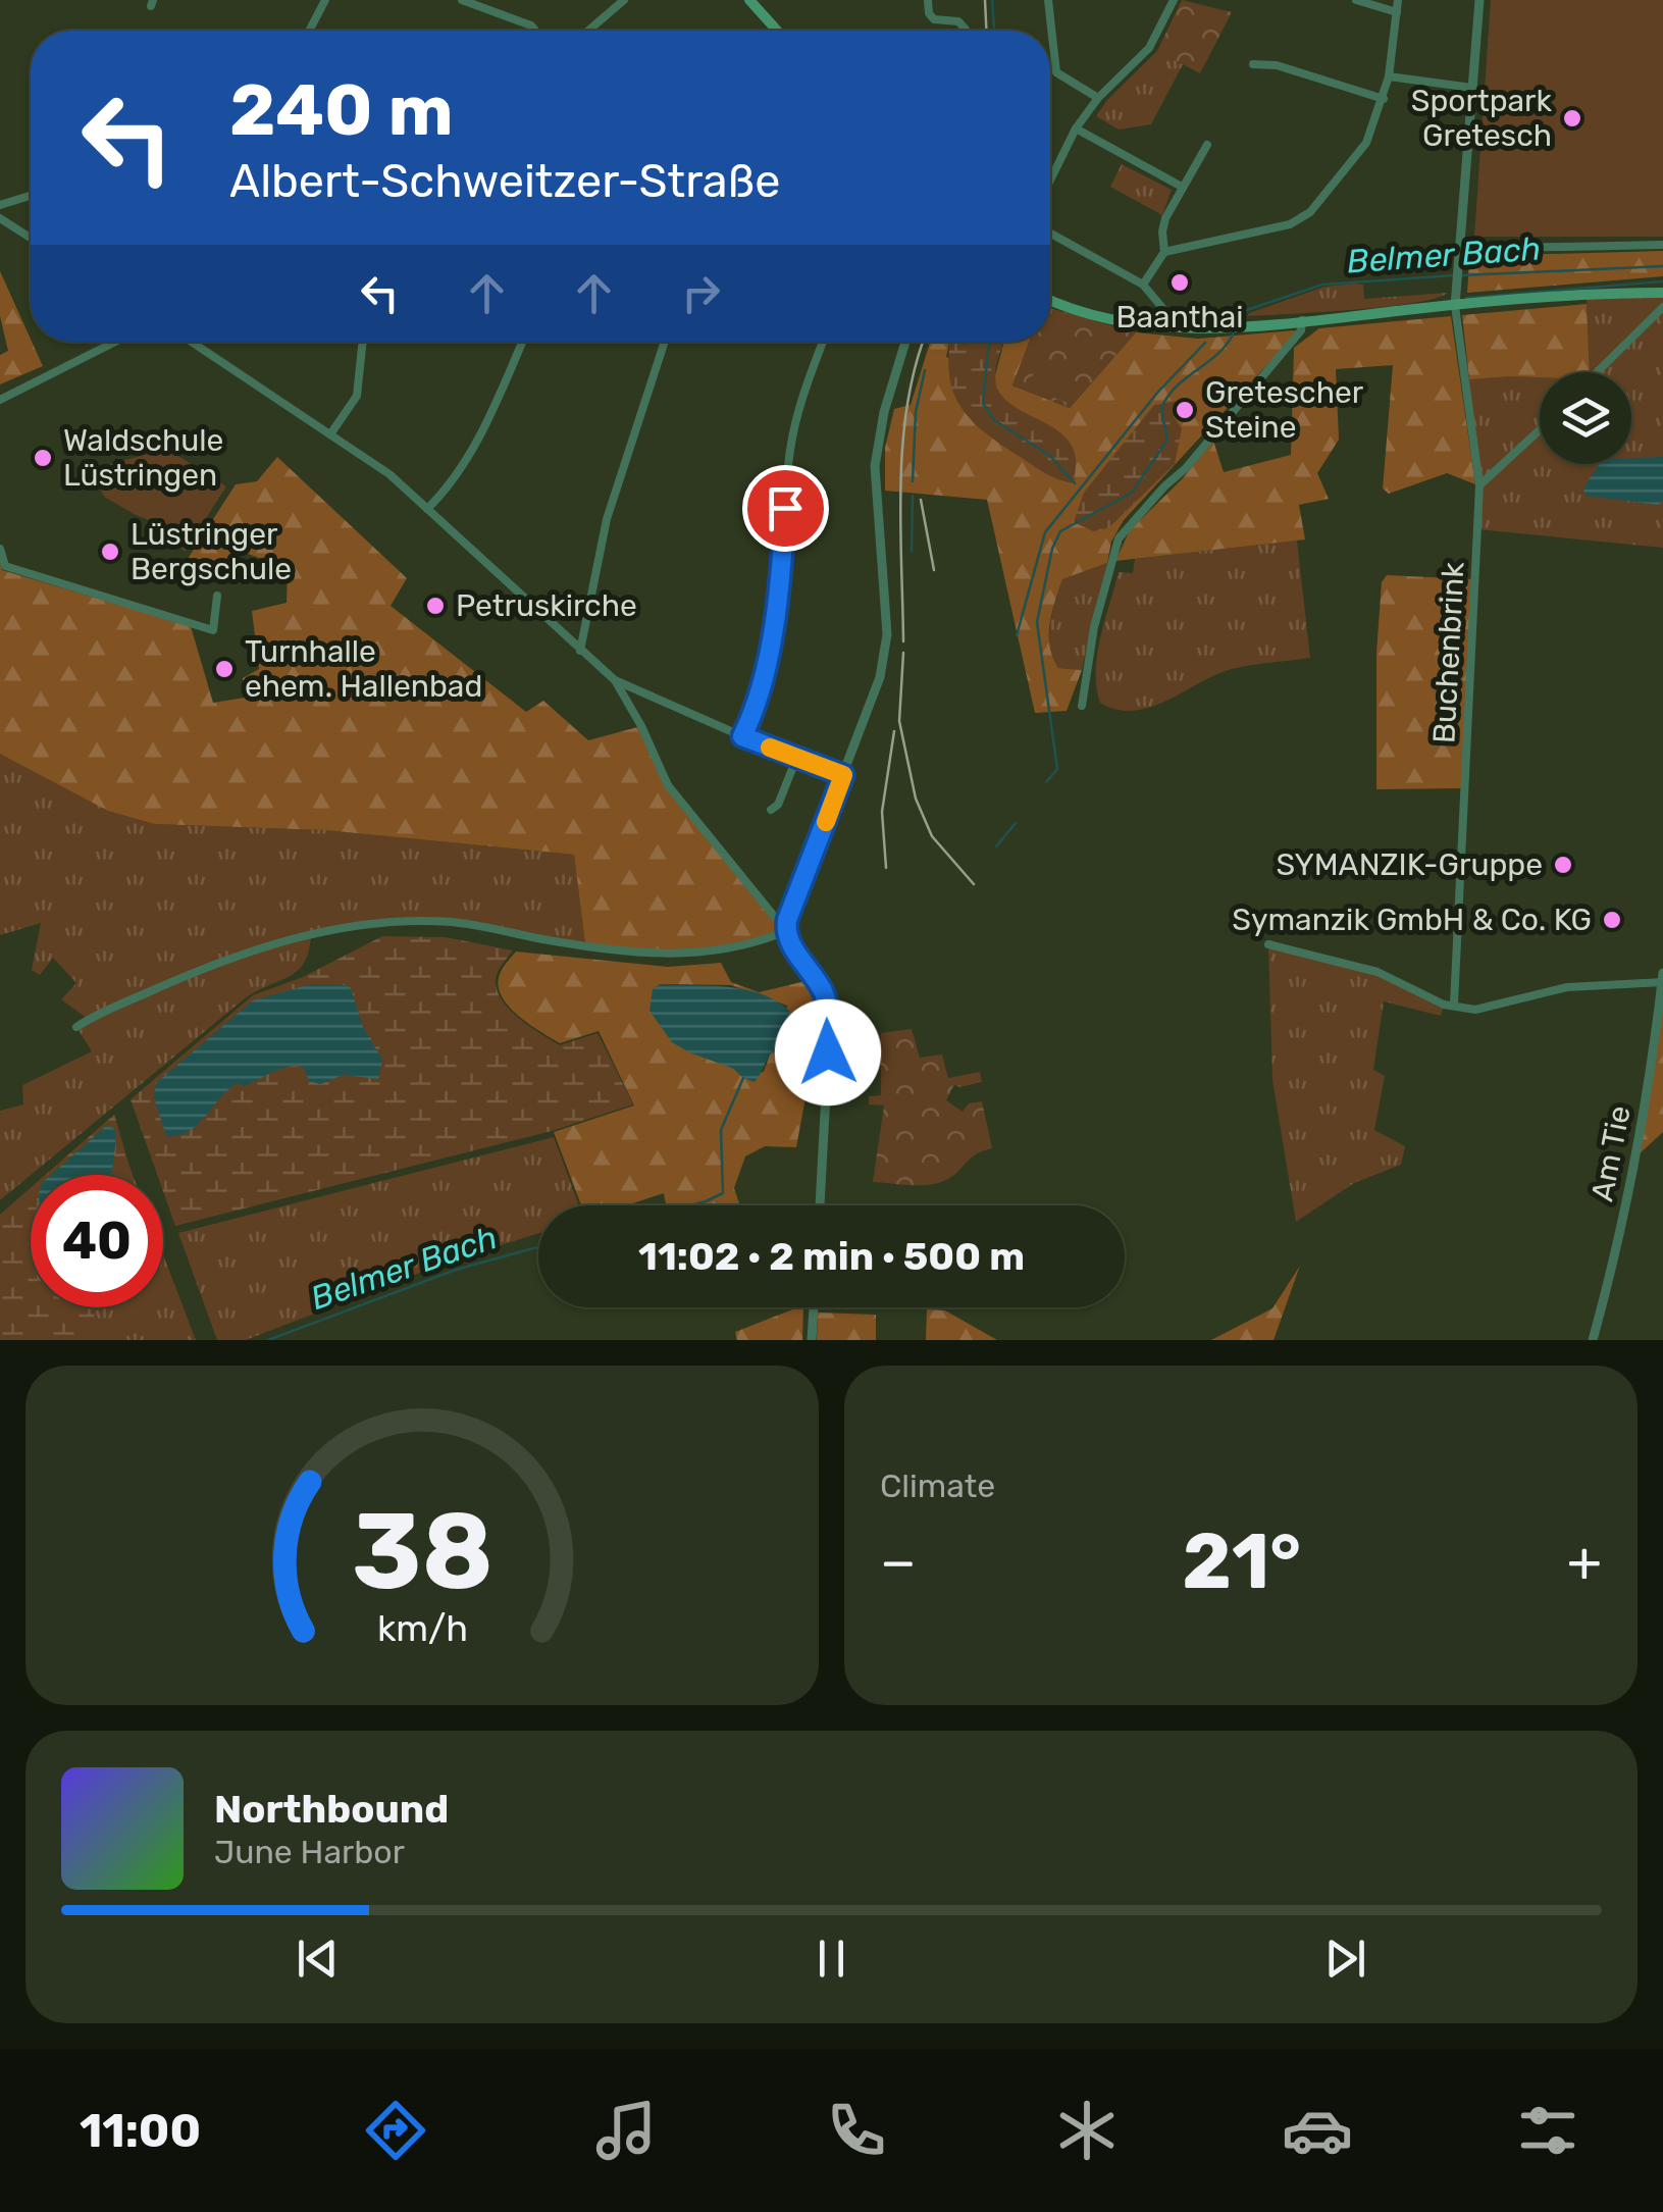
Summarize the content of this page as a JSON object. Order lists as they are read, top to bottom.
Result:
{
  "streets": {
    "street": ["Buchenbrink", "Am Tie"]
  },
  "water": ["Belmer Bach"],
  "places": [
    "Sportpark Gretesch",
    "Baanthai",
    "Gretescher Steine",
    "Waldschule Lüstringen",
    "Lüstringer Bergschule",
    "Petruskirche",
    "Turnhalle ehem. Hallenbad",
    "SYMANZIK-Gruppe",
    "Symanzik GmbH & Co. KG"
  ],
  "page": {
    "turn": ["240 m", "Albert-Schweitzer-Straße"],
    "limit": "40",
    "trip": "11:02 · 2 min · 500 m",
    "tile": "Climate",
    "heat": ["−", "21°", "+"],
    "song": ["Northbound", "June Harbor"],
    "tabs": "11:00",
    "gauge": ["38", "km/h"]
  }
}
